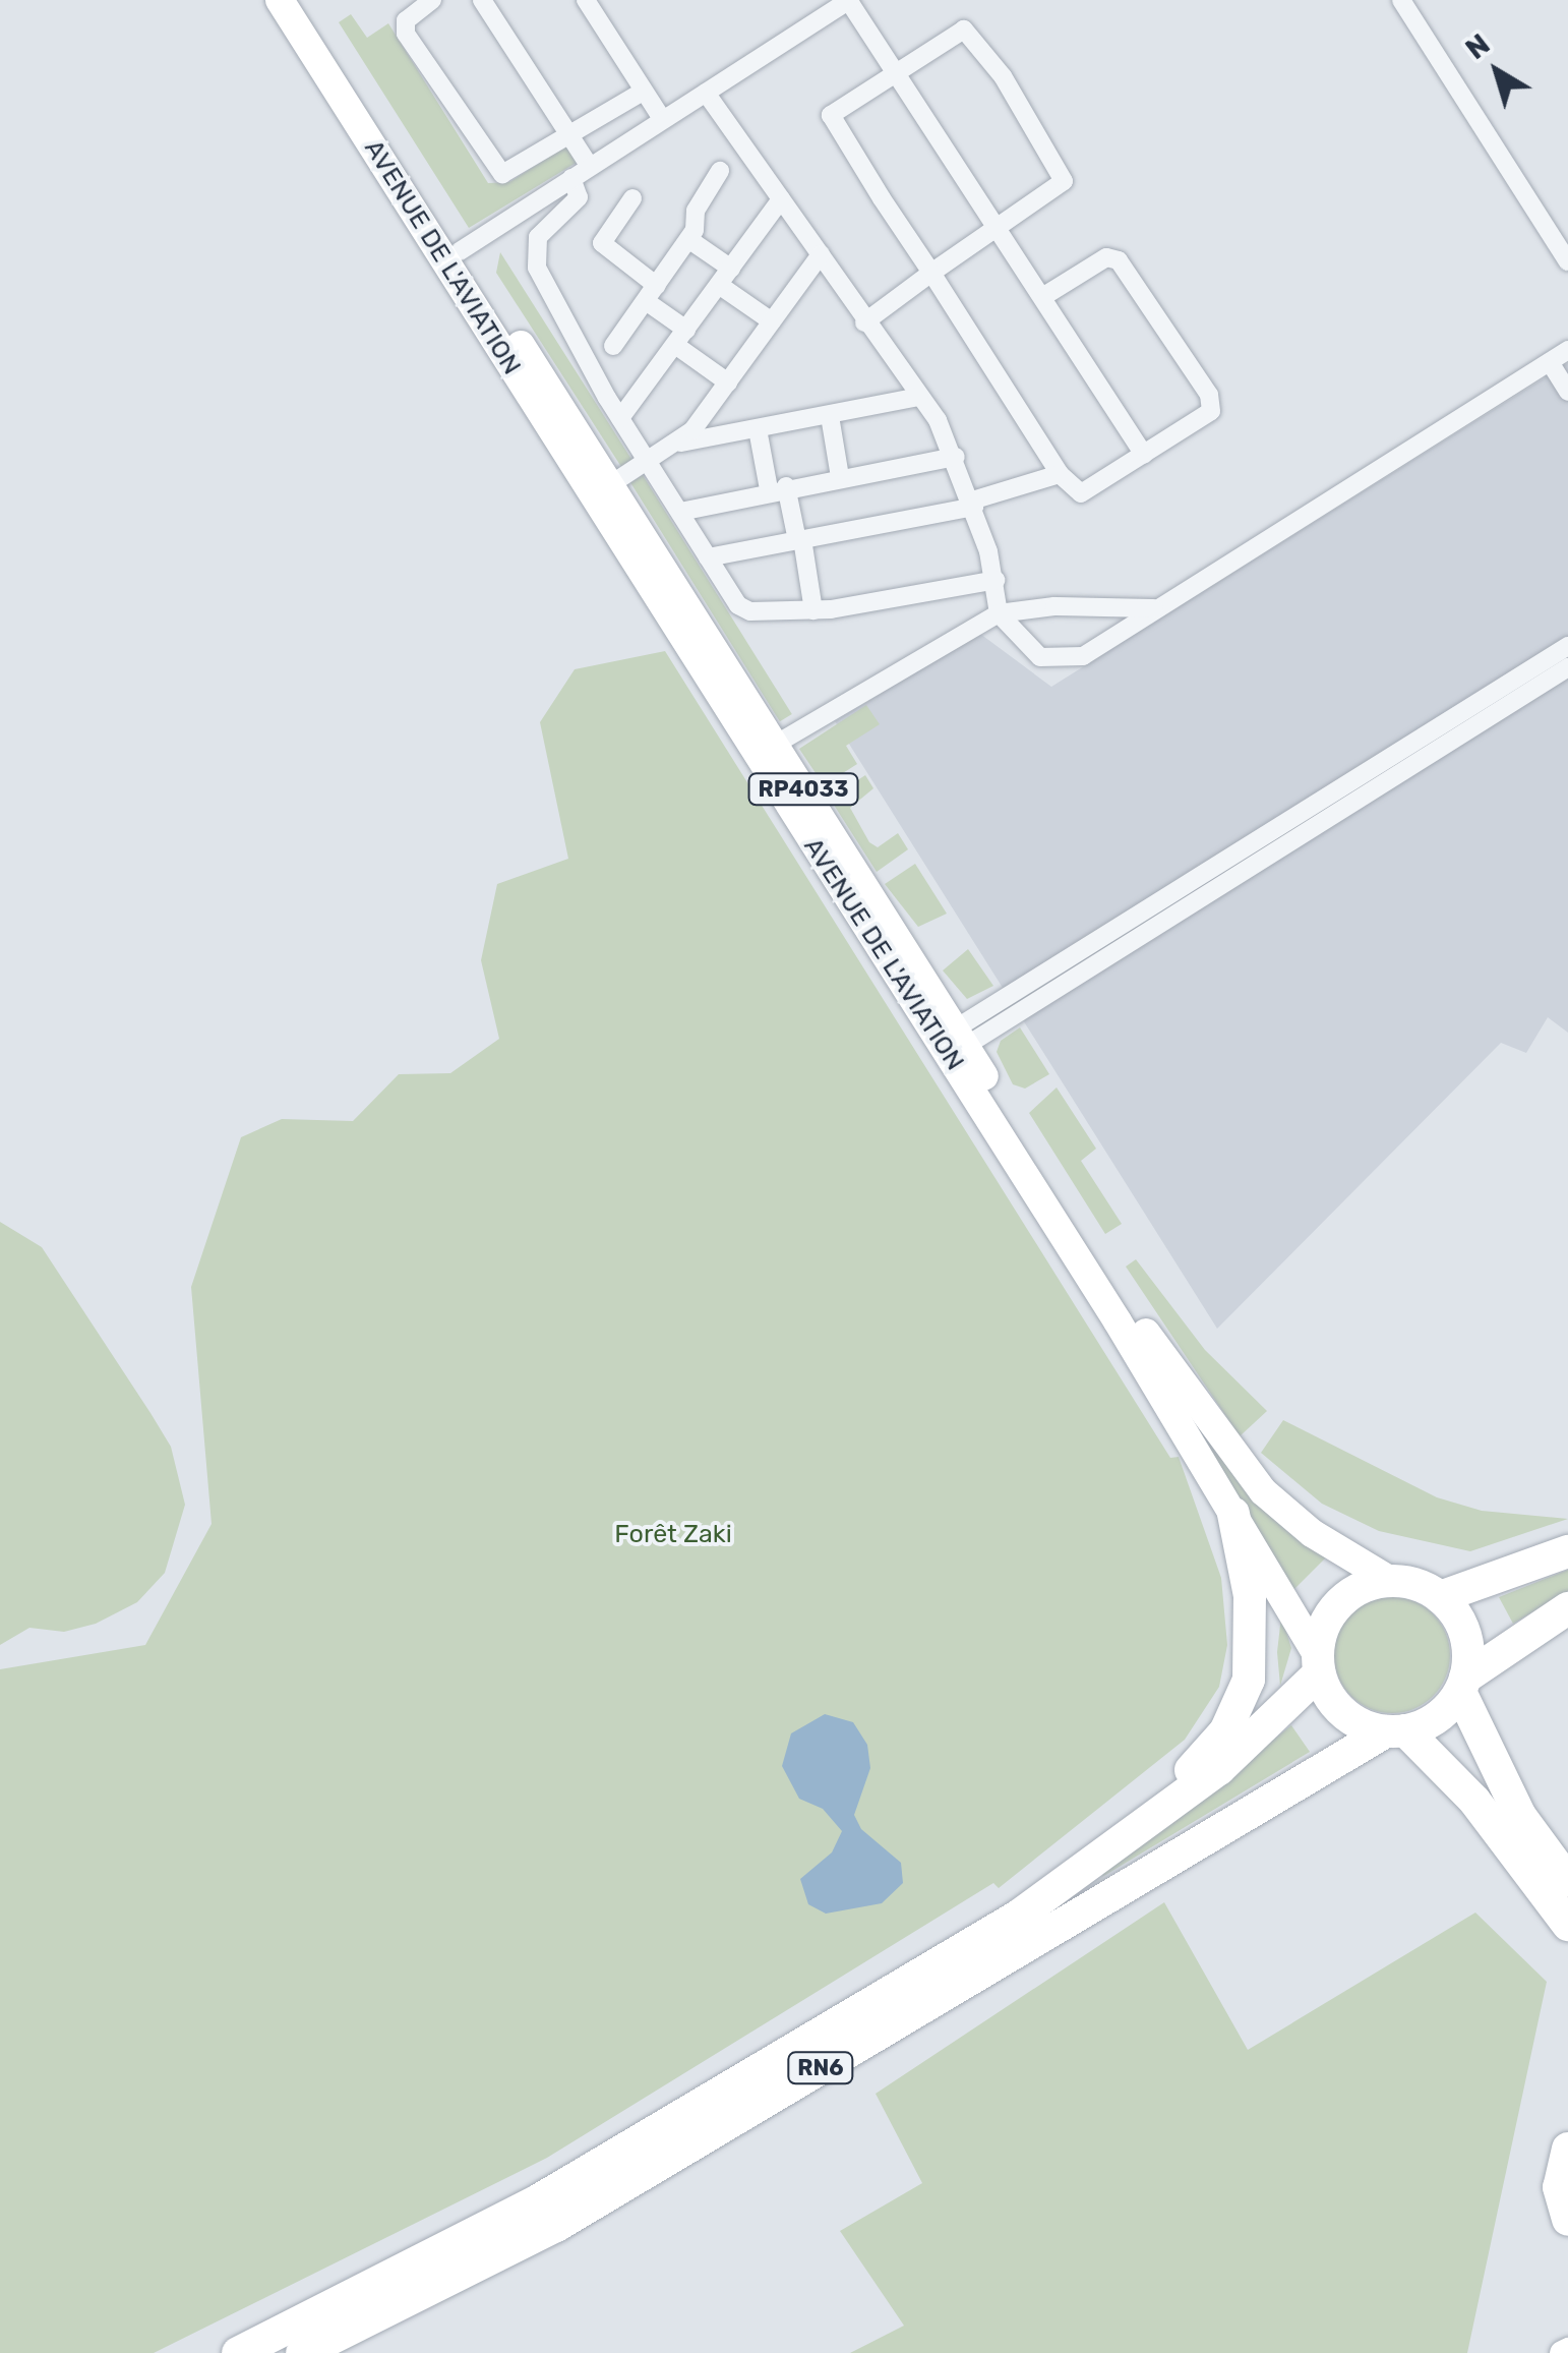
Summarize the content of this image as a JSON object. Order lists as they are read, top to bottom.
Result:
{
  "streets": {
    "highway": ["RN6"],
    "main road": ["AVENUE DE L'AVIATION", "RP4033"]
  },
  "crossings": [
    ["AVENUE DE L'AVIATION", "RN6"]
  ],
  "parks": ["Forêt Zaki"],
  "north": "top left"
}
